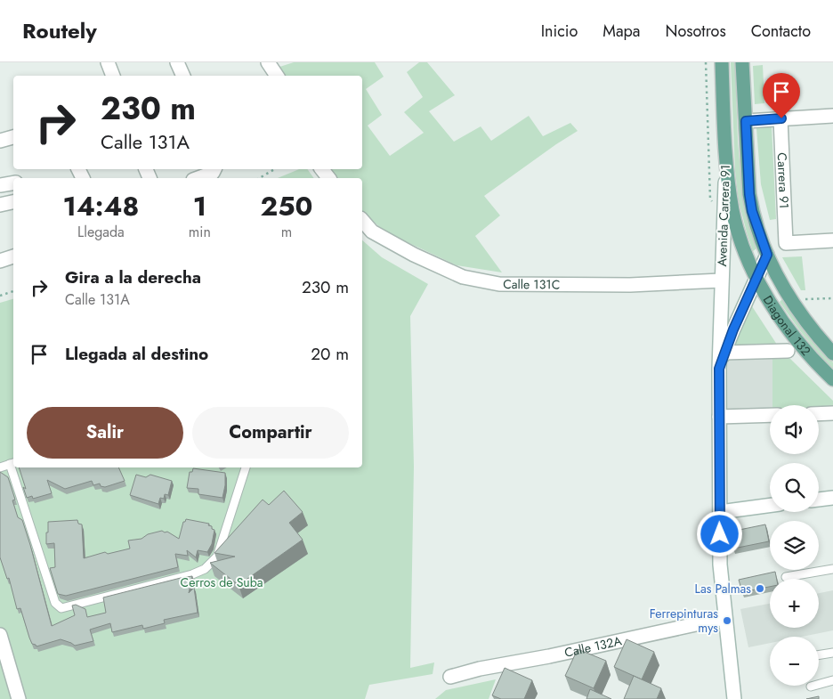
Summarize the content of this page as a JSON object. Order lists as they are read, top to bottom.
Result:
{
  "streets": {
    "main road": ["Avenida Carrera 91", "Diagonal 132"],
    "street": ["Carrera 91", "Calle 131C", "Calle 132A"]
  },
  "crossings": [
    ["Avenida Carrera 91", "Calle 131C"],
    ["Avenida Carrera 91", "Diagonal 132"],
    ["Avenida Carrera 91", "Calle 132A"]
  ],
  "parks": ["Cerros de Suba"],
  "places": ["Las Palmas", "Ferrepinturas mys"],
  "page": {
    "header": "Routely",
    "nav": [
      "Inicio",
      "Mapa",
      "Nosotros",
      "Contacto"
    ],
    "turn": ["230 m", "Calle 131A"],
    "eta": [
      "14:48",
      "Llegada",
      "1",
      "min",
      "250",
      "m"
    ],
    "list": [
      {
        "name": "Gira a la derecha",
        "note": "Calle 131A",
        "value": "230 m"
      },
      {
        "name": "Llegada al destino",
        "value": "20 m"
      }
    ],
    "buttons": ["Salir", "Compartir"],
    "map_buttons": ["+", "−"]
  }
}
